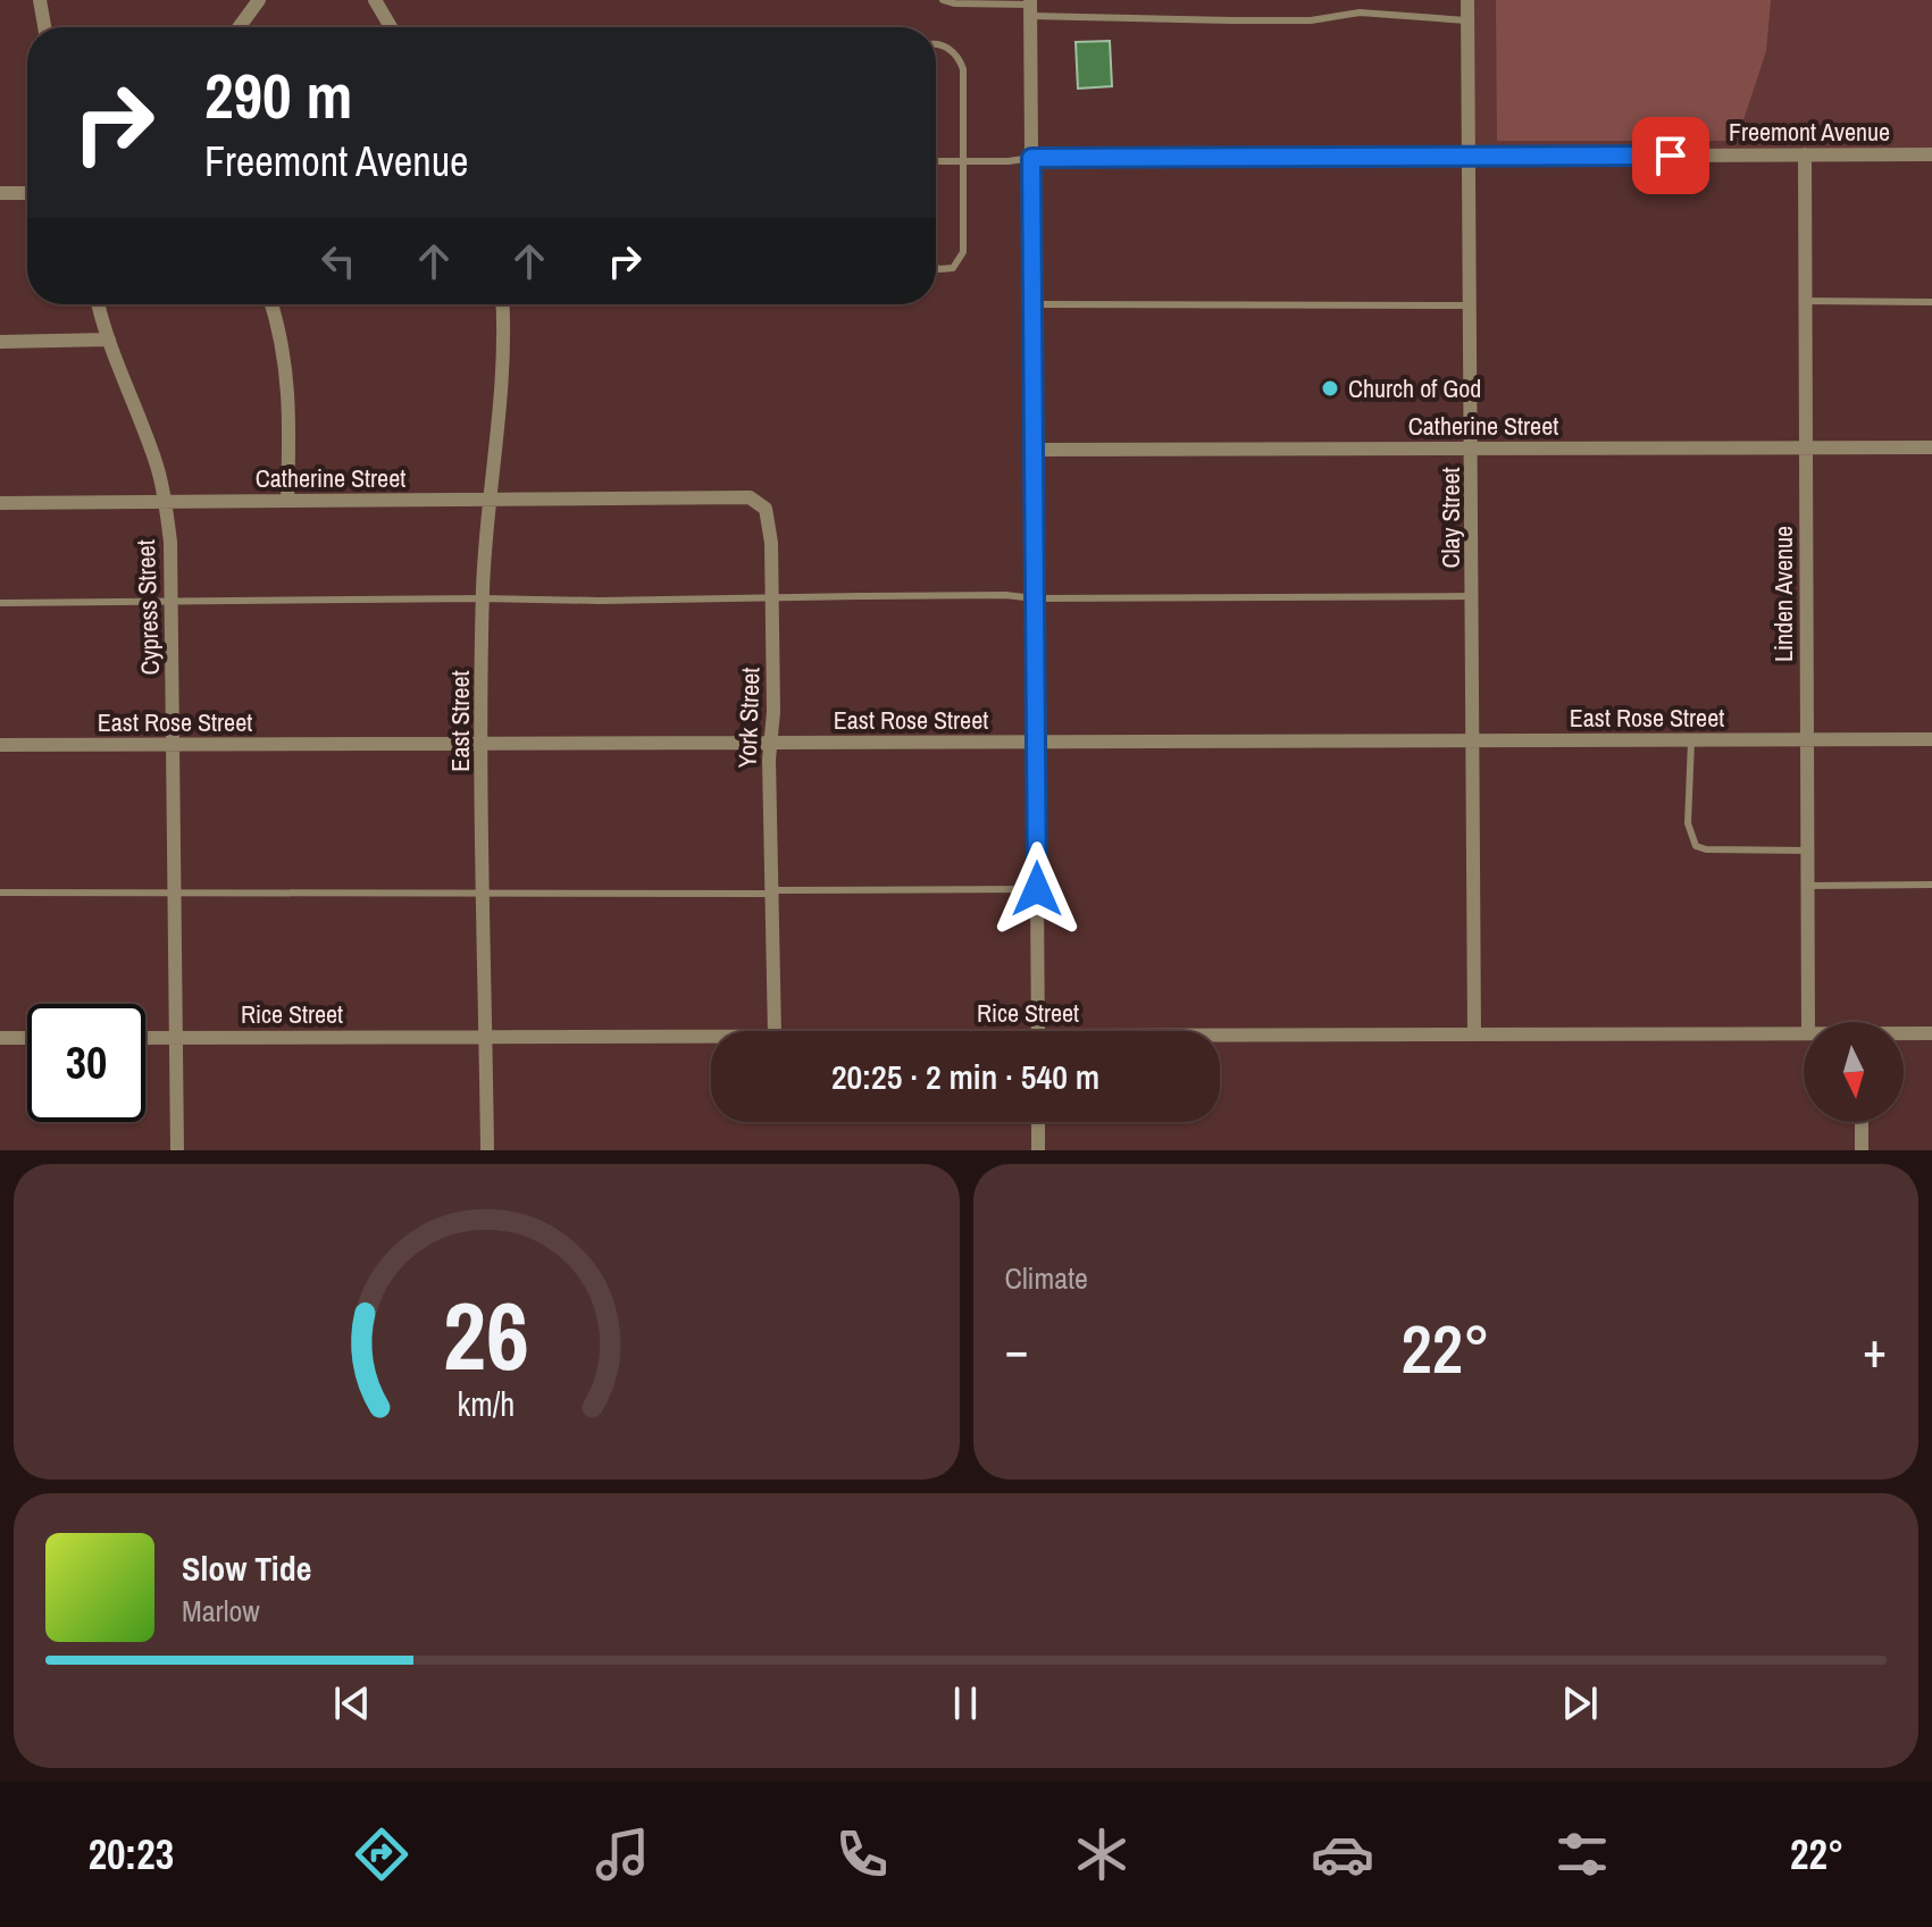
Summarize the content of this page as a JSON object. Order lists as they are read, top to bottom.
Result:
{
  "streets": {
    "street": [
      "Freemont Avenue",
      "Catherine Street",
      "Clay Street",
      "Linden Avenue",
      "Cypress Street",
      "York Street",
      "East Rose Street",
      "East Street",
      "Rice Street"
    ]
  },
  "crossings": [
    ["Freemont Avenue", "Clay Street"],
    ["Freemont Avenue", "Linden Avenue"],
    ["Catherine Street", "Clay Street"],
    ["Catherine Street", "Linden Avenue"],
    ["Catherine Street", "Cypress Street"],
    ["Catherine Street", "York Street"],
    ["Catherine Street", "East Street"],
    ["Clay Street", "East Rose Street"],
    ["Clay Street", "Rice Street"],
    ["Linden Avenue", "East Rose Street"],
    ["Cypress Street", "East Rose Street"],
    ["Cypress Street", "Rice Street"],
    ["York Street", "East Rose Street"],
    ["East Rose Street", "East Street"],
    ["East Street", "Rice Street"]
  ],
  "places": ["Church of God"],
  "north": "bottom",
  "page": {
    "turn": ["290 m", "Freemont Avenue"],
    "limit": "30",
    "trip": "20:25 · 2 min · 540 m",
    "tile": "Climate",
    "heat": ["−", "22°", "+"],
    "song": ["Slow Tide", "Marlow"],
    "tabs": ["20:23", "22°"],
    "gauge": ["26", "km/h"]
  }
}
